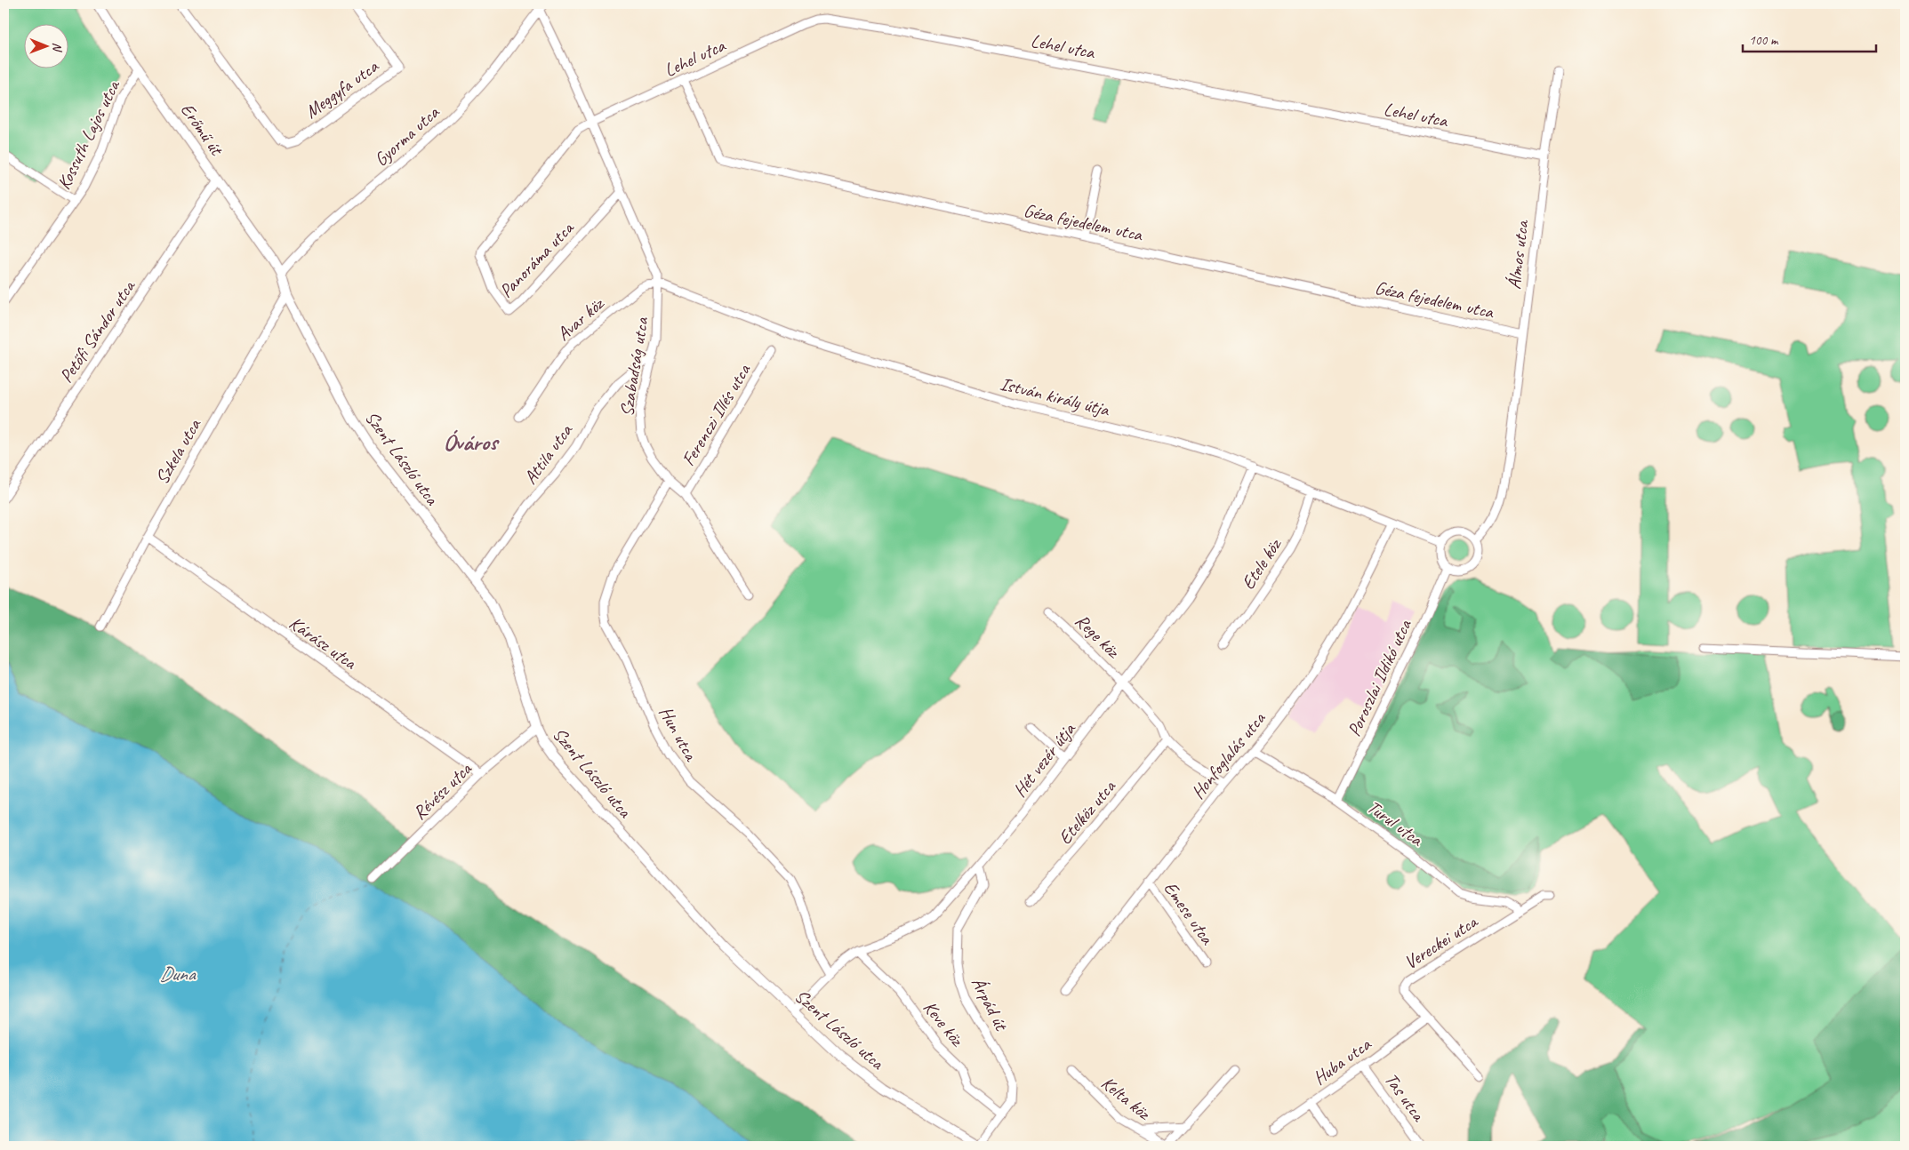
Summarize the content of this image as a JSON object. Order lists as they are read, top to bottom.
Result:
{
  "streets": {
    "street": [
      "Lehel utca",
      "Meggyfa utca",
      "Erőmű út",
      "Kossuth Lajos utca",
      "Gyorma utca",
      "Géza fejedelem utca",
      "Álmos utca",
      "Panoráma utca",
      "Avar köz",
      "Petőfi Sándor utca",
      "Szabadság utca",
      "István király útja",
      "Ferenczi Illés utca",
      "Szkela utca",
      "Attila utca",
      "Szent László utca",
      "Etele köz",
      "Rege köz",
      "Kárász utca",
      "Poroszlai Ildikó utca",
      "Hun utca",
      "Honfoglalás utca",
      "Hét vezér útja",
      "Révész utca",
      "Etelköz utca",
      "Turul utca",
      "Emese utca",
      "Vereckei utca",
      "Árpád út",
      "Keve köz",
      "Huba utca",
      "Tas utca",
      "Kelta köz"
    ]
  },
  "crossings": [
    ["Lehel utca", "Géza fejedelem utca"],
    ["Lehel utca", "Álmos utca"],
    ["Lehel utca", "Panoráma utca"],
    ["Lehel utca", "Szabadság utca"],
    ["Erőmű út", "Kossuth Lajos utca"],
    ["Erőmű út", "Gyorma utca"],
    ["Erőmű út", "Petőfi Sándor utca"],
    ["Erőmű út", "Szent László utca"],
    ["Gyorma utca", "Szabadság utca"],
    ["Gyorma utca", "Szent László utca"],
    ["Géza fejedelem utca", "Álmos utca"],
    ["Álmos utca", "István király útja"],
    ["Álmos utca", "Poroszlai Ildikó utca"],
    ["Panoráma utca", "Szabadság utca"],
    ["Avar köz", "Szabadság utca"],
    ["Avar köz", "István király útja"],
    ["Szabadság utca", "István király útja"],
    ["Szabadság utca", "Ferenczi Illés utca"],
    ["Szabadság utca", "Attila utca"],
    ["Szabadság utca", "Hun utca"],
    ["István király útja", "Etele köz"],
    ["István király útja", "Poroszlai Ildikó utca"],
    ["István király útja", "Honfoglalás utca"],
    ["István király útja", "Hét vezér útja"],
    ["Szkela utca", "Szent László utca"],
    ["Szkela utca", "Kárász utca"],
    ["Attila utca", "Szent László utca"],
    ["Szent László utca", "Hét vezér útja"],
    ["Szent László utca", "Révész utca"],
    ["Szent László utca", "Árpád út"],
    ["Rege köz", "Hét vezér útja"],
    ["Rege köz", "Etelköz utca"],
    ["Kárász utca", "Révész utca"],
    ["Poroszlai Ildikó utca", "Turul utca"],
    ["Hun utca", "Hét vezér útja"],
    ["Honfoglalás utca", "Turul utca"],
    ["Honfoglalás utca", "Emese utca"],
    ["Hét vezér útja", "Árpád út"],
    ["Hét vezér útja", "Keve köz"],
    ["Turul utca", "Vereckei utca"],
    ["Vereckei utca", "Huba utca"],
    ["Árpád út", "Keve köz"],
    ["Huba utca", "Tas utca"]
  ],
  "districts": ["Óváros"],
  "water": ["Duna"],
  "scale_bar": "100 m",
  "north": "right"
}
